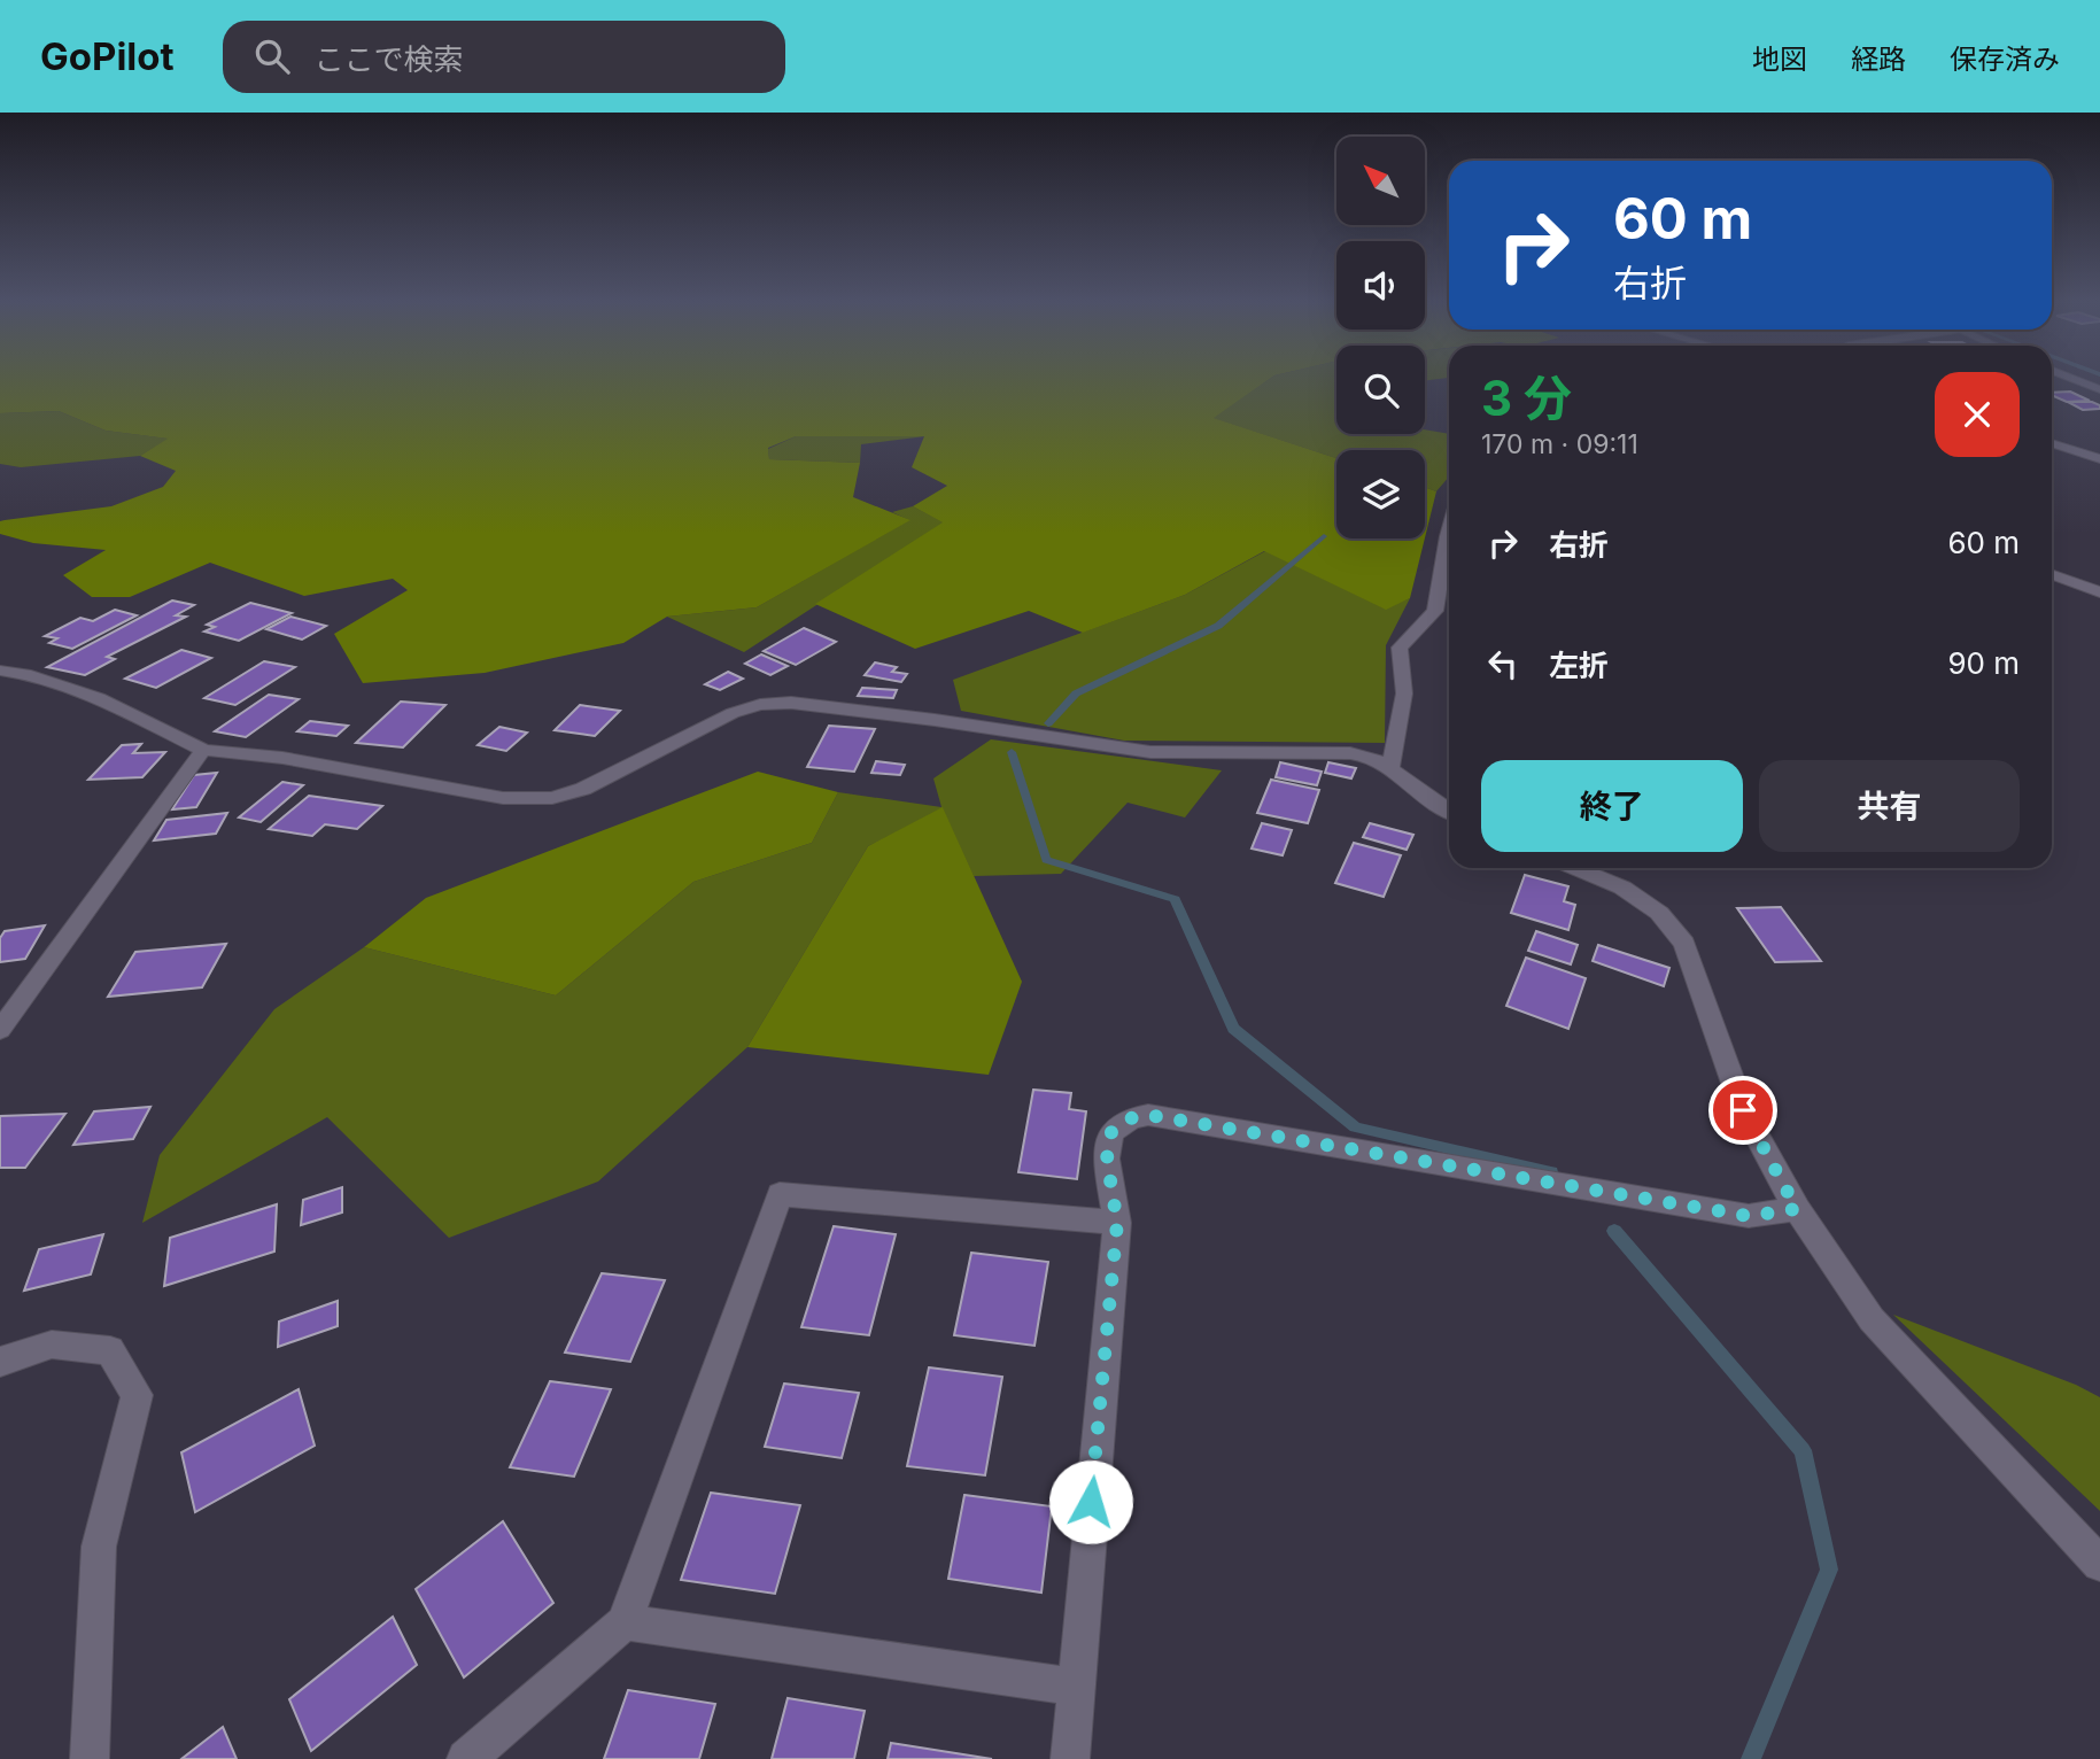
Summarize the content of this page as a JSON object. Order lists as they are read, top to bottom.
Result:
{
  "north": "top left",
  "page": {
    "header": "GoPilot",
    "search": "ここで検索",
    "nav": ["地図", "経路", "保存済み"],
    "turn": ["60 m", "右折"],
    "heading": ["3 分", "170 m · 09:11"],
    "list": [
      {
        "name": "右折",
        "value": "60 m"
      },
      {
        "name": "左折",
        "value": "90 m"
      }
    ],
    "buttons": ["終了", "共有"]
  }
}
